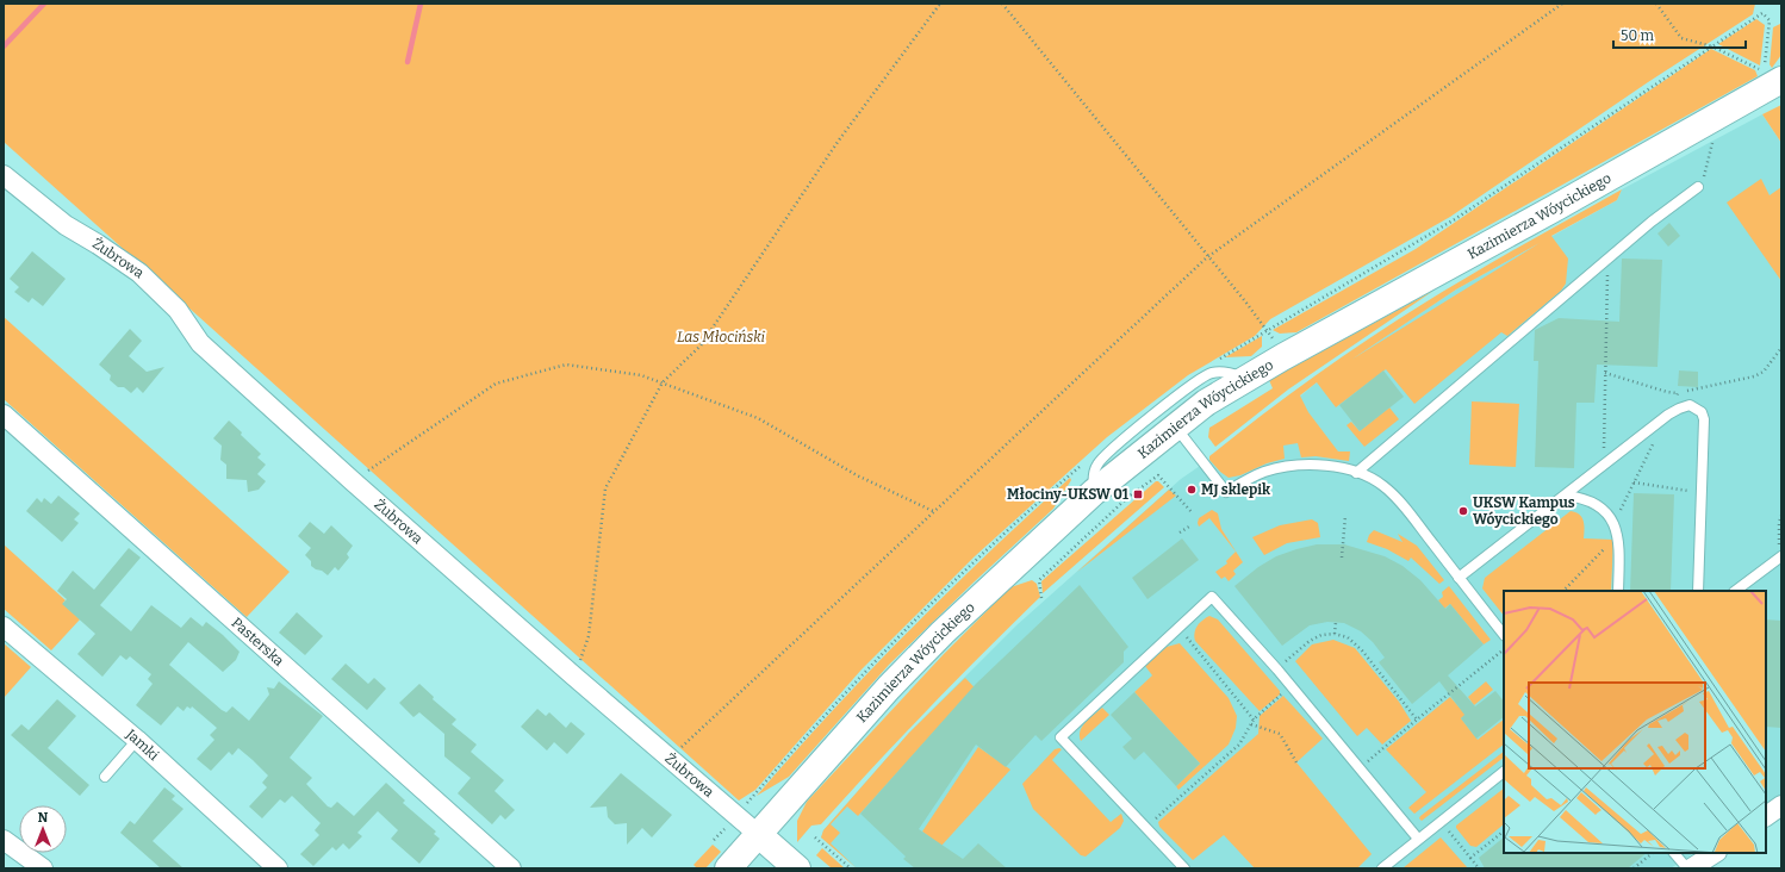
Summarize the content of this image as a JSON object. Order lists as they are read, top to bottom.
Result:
{
  "streets": {
    "street": [
      "Kazimierza Wóycickiego",
      "Żubrowa",
      "Pasterska",
      "Jamki"
    ]
  },
  "crossings": [
    ["Kazimierza Wóycickiego", "Żubrowa"]
  ],
  "parks": ["Las Młociński"],
  "places": {
    "other": ["MJ sklepik", "UKSW Kampus Wóycickiego"],
    "transit": ["Młociny-UKSW 01"]
  },
  "scale_bar": "50 m",
  "north": "top"
}
